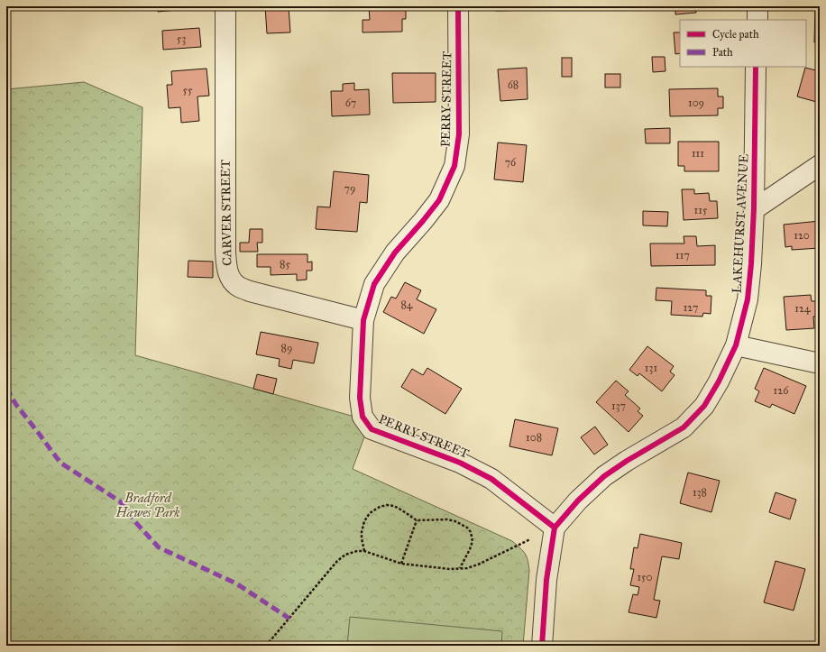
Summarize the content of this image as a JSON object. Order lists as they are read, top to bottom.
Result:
{
  "streets": {
    "street": ["PERRY STREET", "CARVER STREET", "LAKEHURST AVENUE"]
  },
  "crossings": [
    ["PERRY STREET", "CARVER STREET"],
    ["PERRY STREET", "LAKEHURST AVENUE"]
  ],
  "parks": ["Bradford Hawes Park"],
  "house_numbers": [
    "53",
    "68",
    "55",
    "67",
    "109",
    "111",
    "76",
    "79",
    "115",
    "120",
    "117",
    "85",
    "84",
    "127",
    "124",
    "89",
    "131",
    "126",
    "137",
    "108",
    "138",
    "150"
  ],
  "legend": ["Cycle path", "Path"]
}
